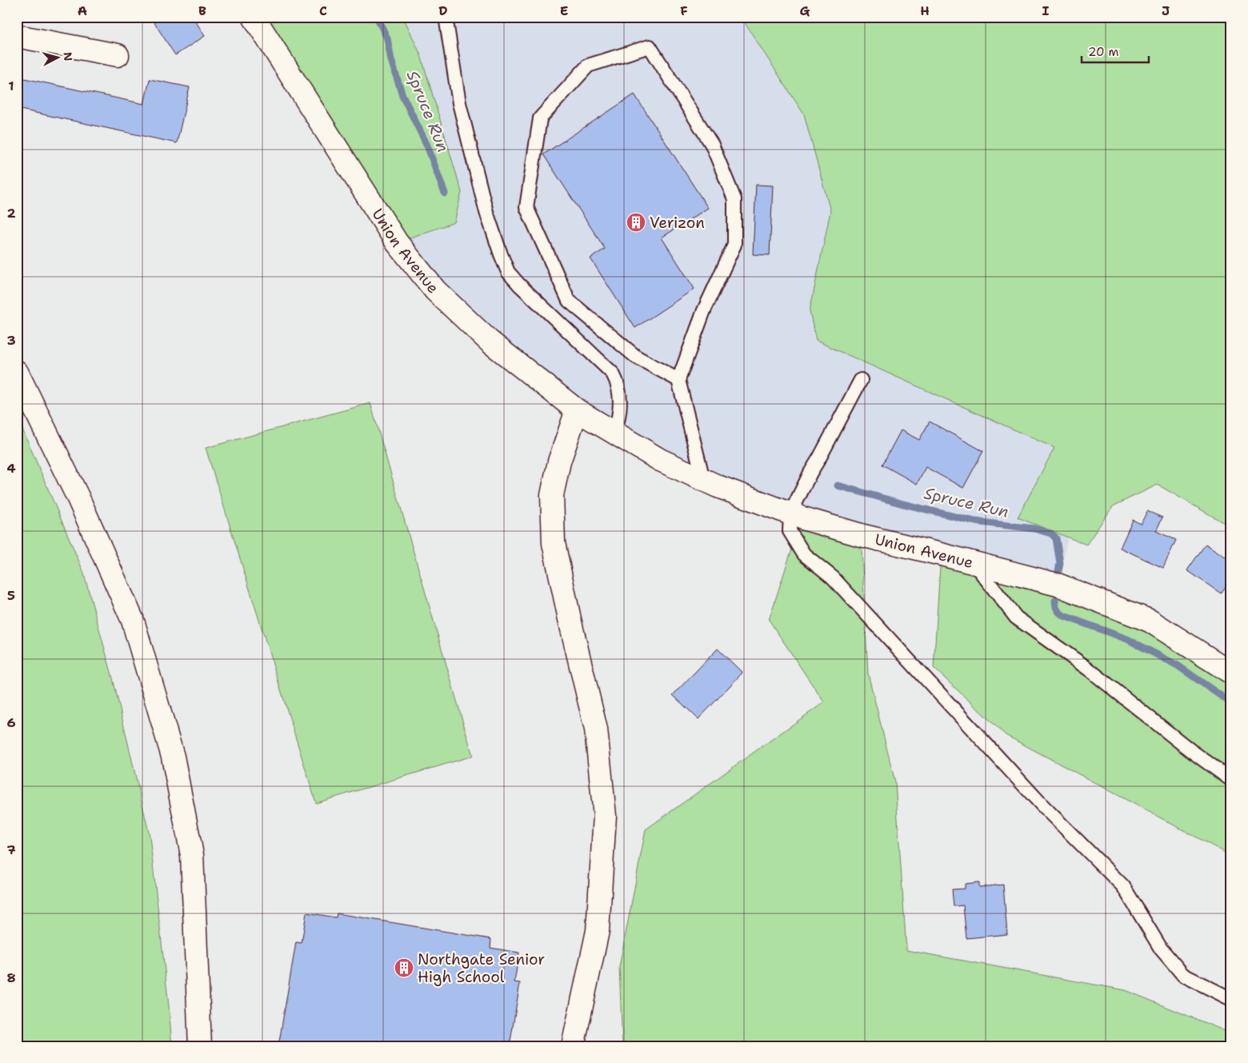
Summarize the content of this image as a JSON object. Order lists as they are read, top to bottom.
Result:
{
  "streets": {
    "street": ["Union Avenue"]
  },
  "water": ["Spruce Run"],
  "places": {
    "building": ["Verizon", "Northgate Senior High School"]
  },
  "scale_bar": "20 m",
  "north": "right",
  "grid": {
    "columns": [
      "A",
      "B",
      "C",
      "D",
      "E",
      "F",
      "G",
      "H",
      "I",
      "J"
    ],
    "rows": [
      "1",
      "2",
      "3",
      "4",
      "5",
      "6",
      "7",
      "8"
    ]
  }
}
